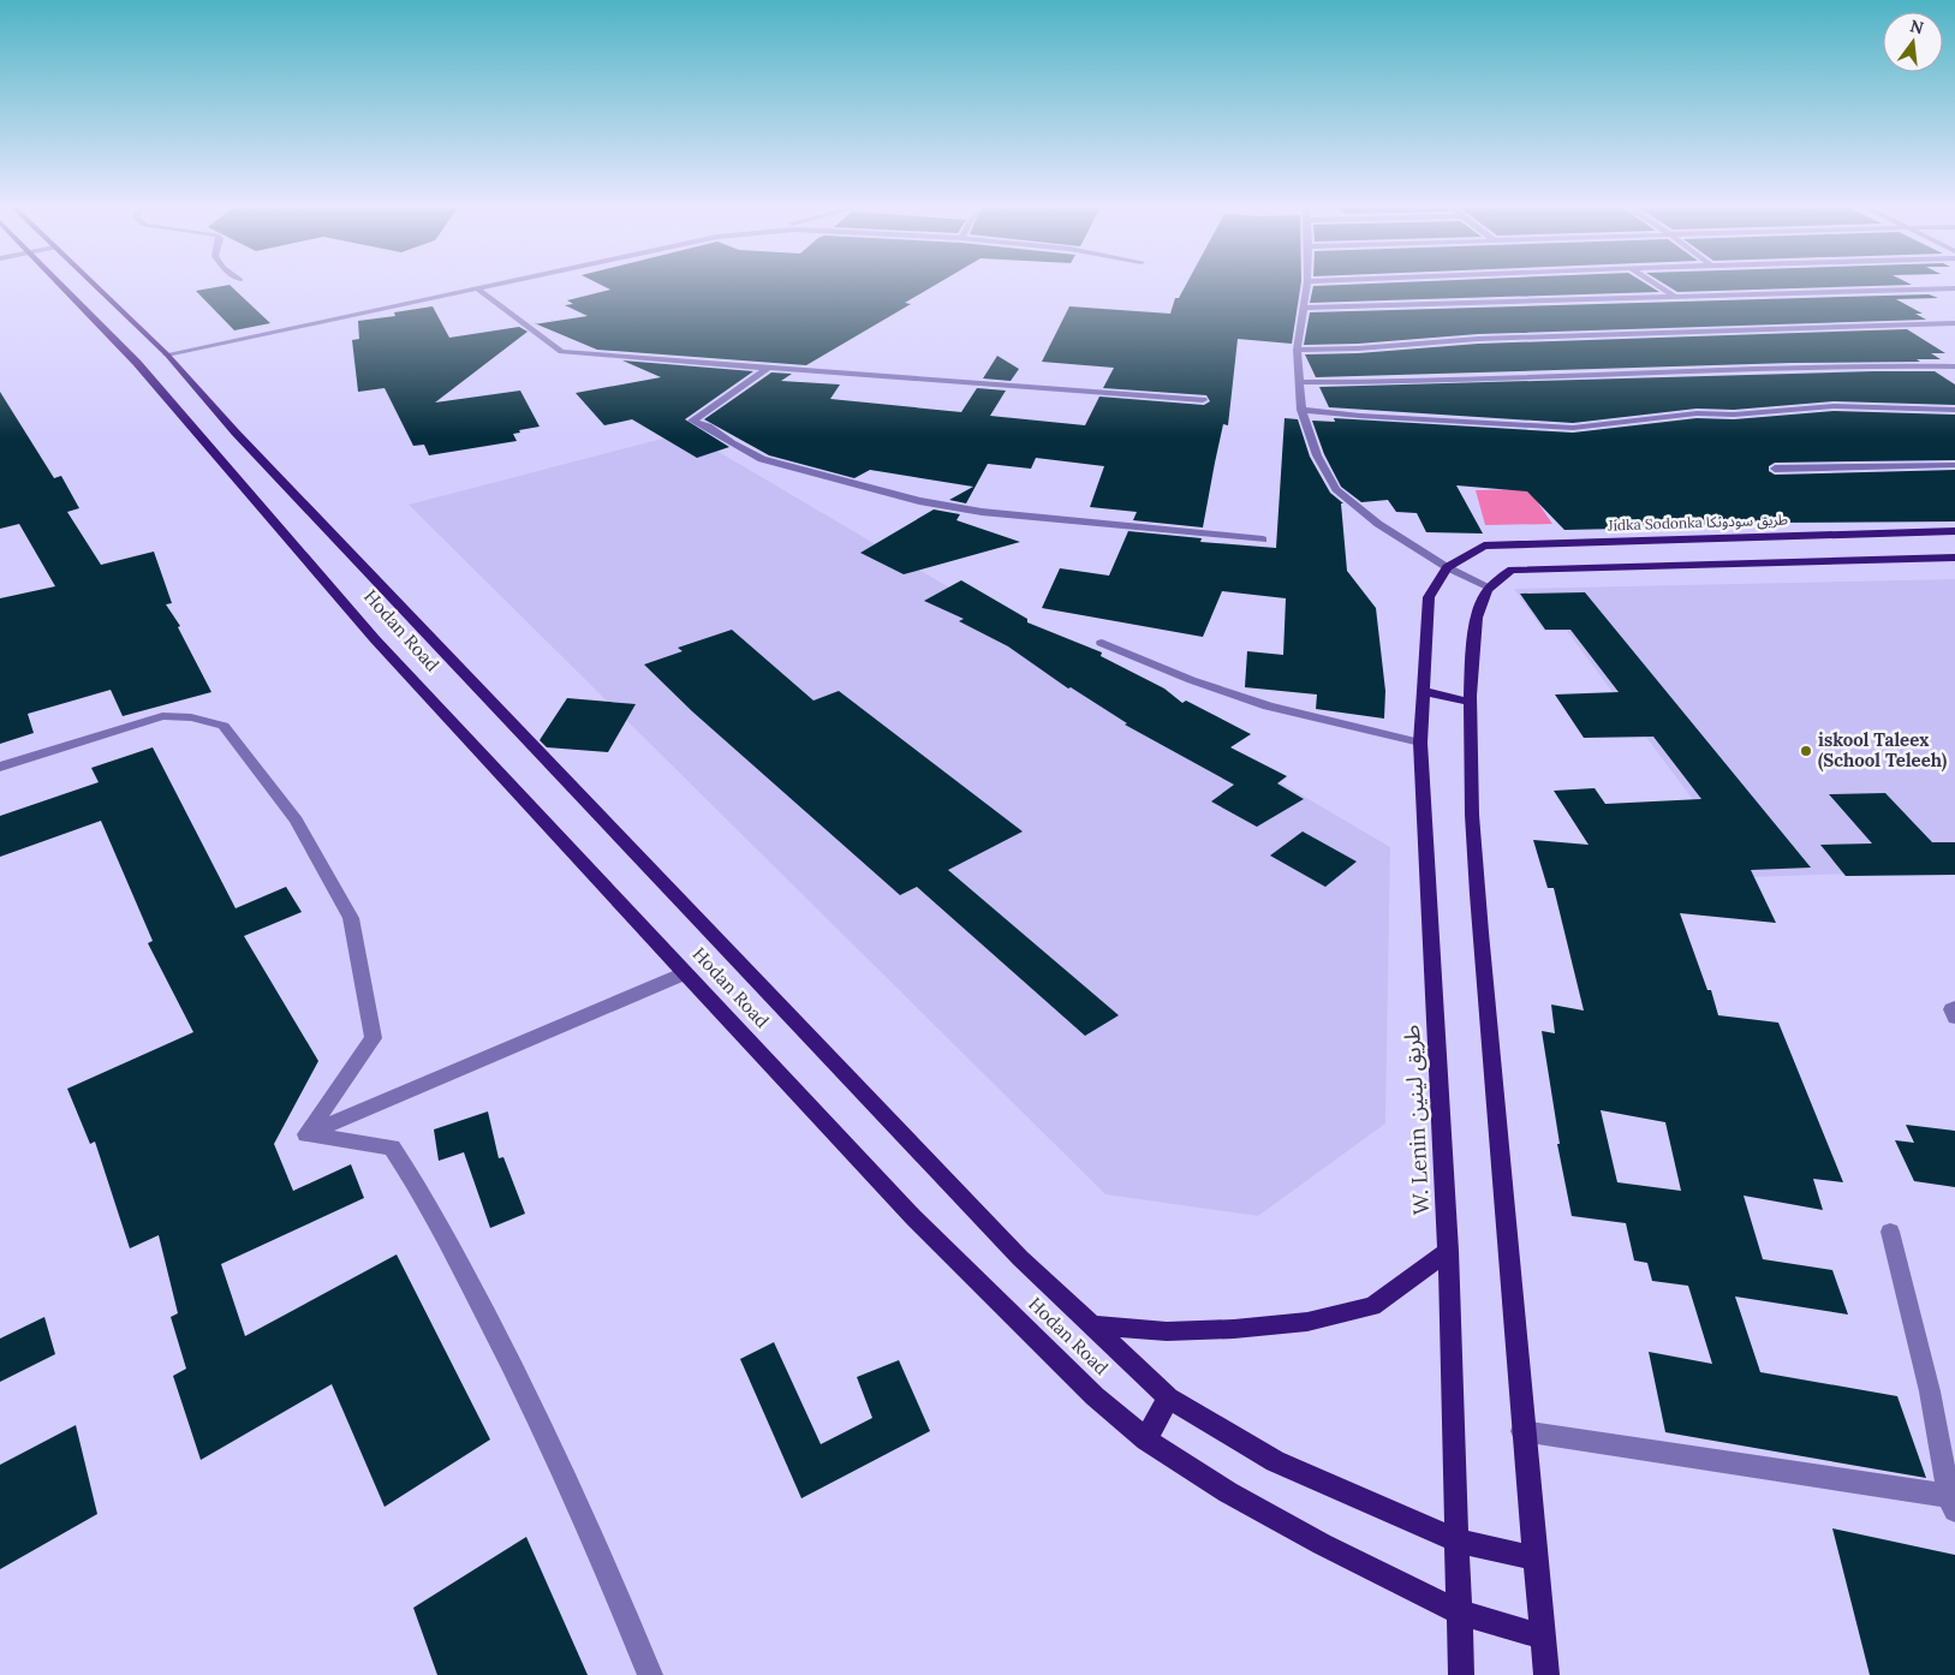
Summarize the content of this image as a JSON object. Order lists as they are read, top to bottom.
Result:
{
  "streets": {
    "main road": ["Jidka Sodonka طريق سودونكا", "Hodan Road", "W. Lenin طريق لينين"]
  },
  "crossings": [
    ["Jidka Sodonka طريق سودونكا", "W. Lenin طريق لينين"],
    ["Hodan Road", "W. Lenin طريق لينين"]
  ],
  "places": ["iskool Taleex (School Teleeh)"],
  "north": "top"
}
